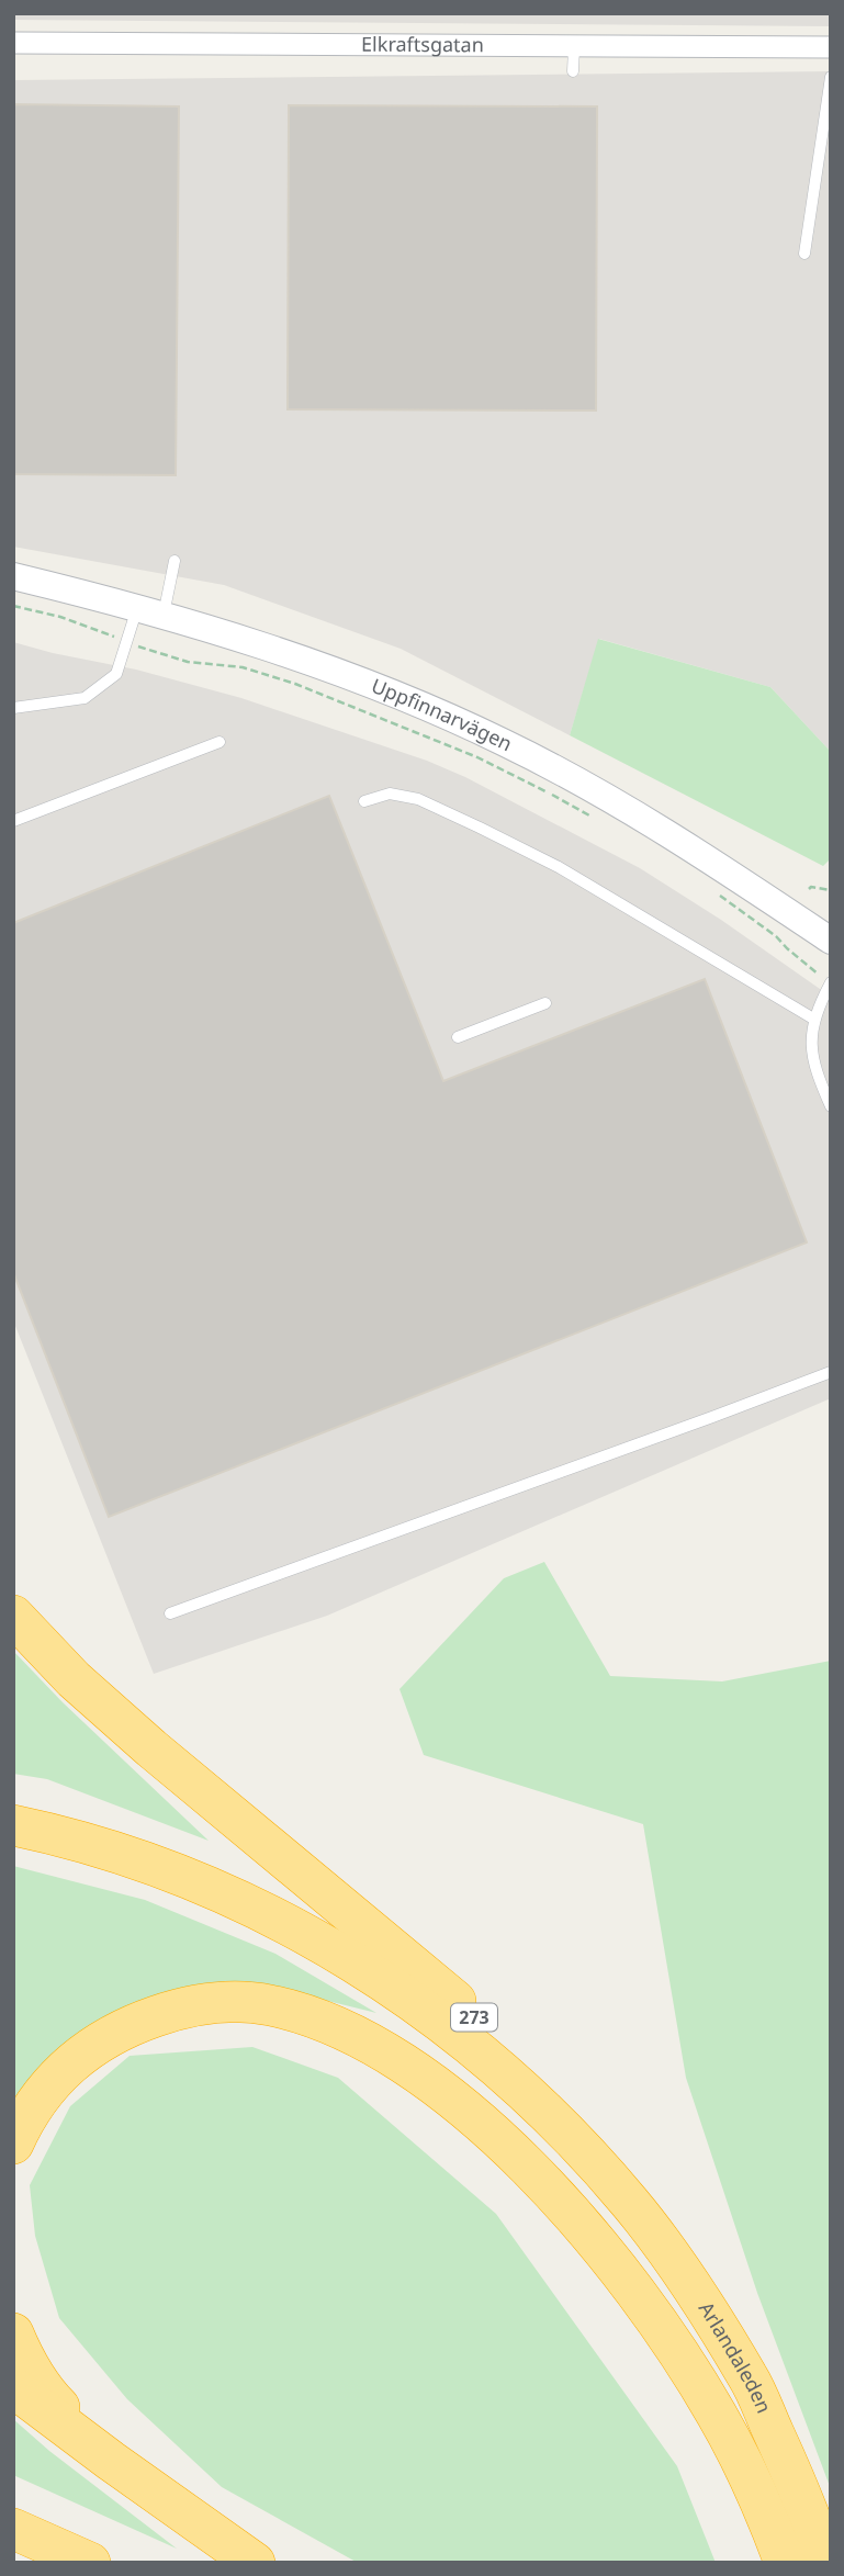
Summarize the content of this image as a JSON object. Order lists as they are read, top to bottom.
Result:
{
  "streets": {
    "highway": ["273", "Arlandaleden"],
    "street": ["Elkraftsgatan", "Uppfinnarvägen"]
  },
  "crossings": [
    ["273", "Arlandaleden"]
  ]
}
